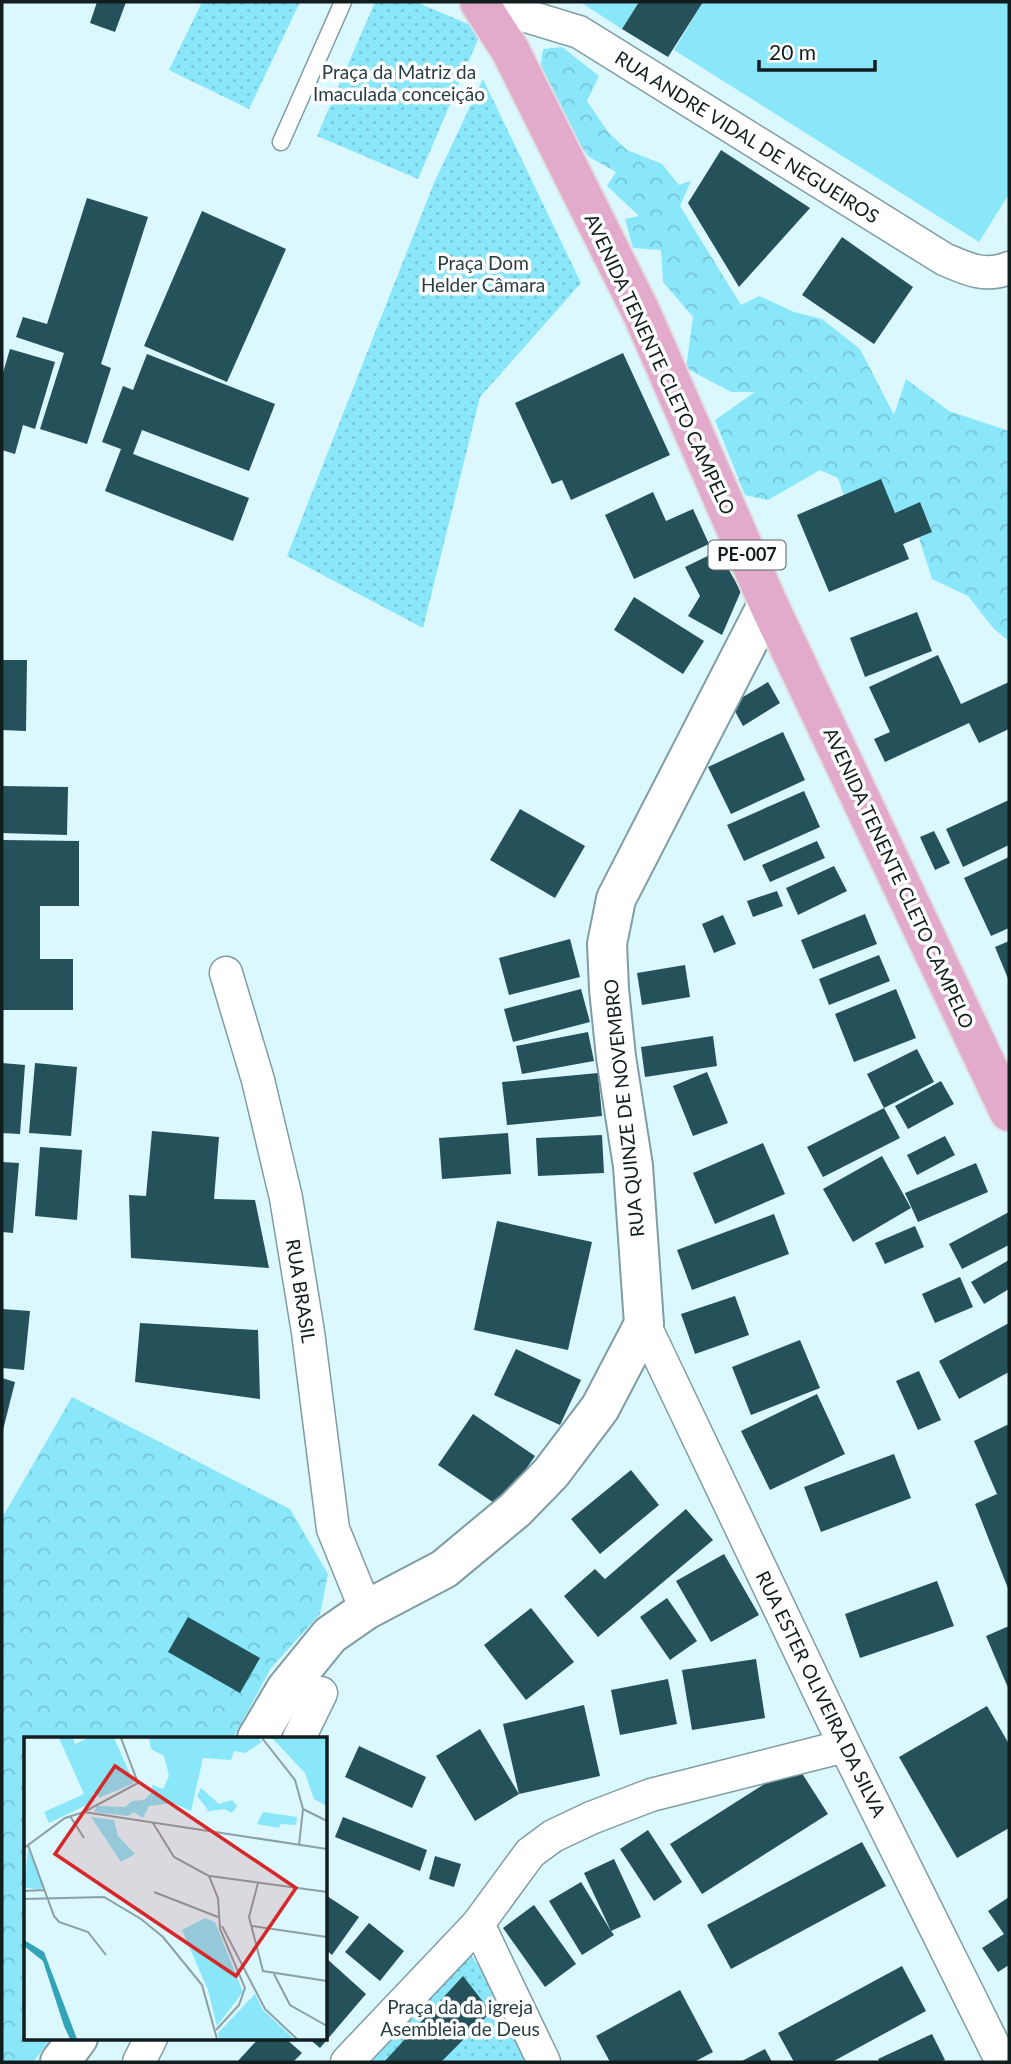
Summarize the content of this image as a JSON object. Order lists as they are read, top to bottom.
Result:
{
  "streets": {
    "main road": ["AVENIDA TENENTE CLETO CAMPELO", "PE-007"],
    "street": [
      "RUA ANDRE VIDAL DE NEGUEIROS",
      "RUA QUINZE DE NOVEMBRO",
      "RUA BRASIL",
      "RUA ESTER OLIVEIRA DA SILVA"
    ]
  },
  "crossings": [
    ["RUA ANDRE VIDAL DE NEGUEIROS", "AVENIDA TENENTE CLETO CAMPELO"],
    ["AVENIDA TENENTE CLETO CAMPELO", "RUA QUINZE DE NOVEMBRO"],
    ["RUA QUINZE DE NOVEMBRO", "RUA ESTER OLIVEIRA DA SILVA"]
  ],
  "parks": ["Praça da Matriz da Imaculada conceição", "Praça Dom Helder Câmara", "Praça da da igreja Asembleia de Deus"],
  "scale_bar": "20 m"
}
